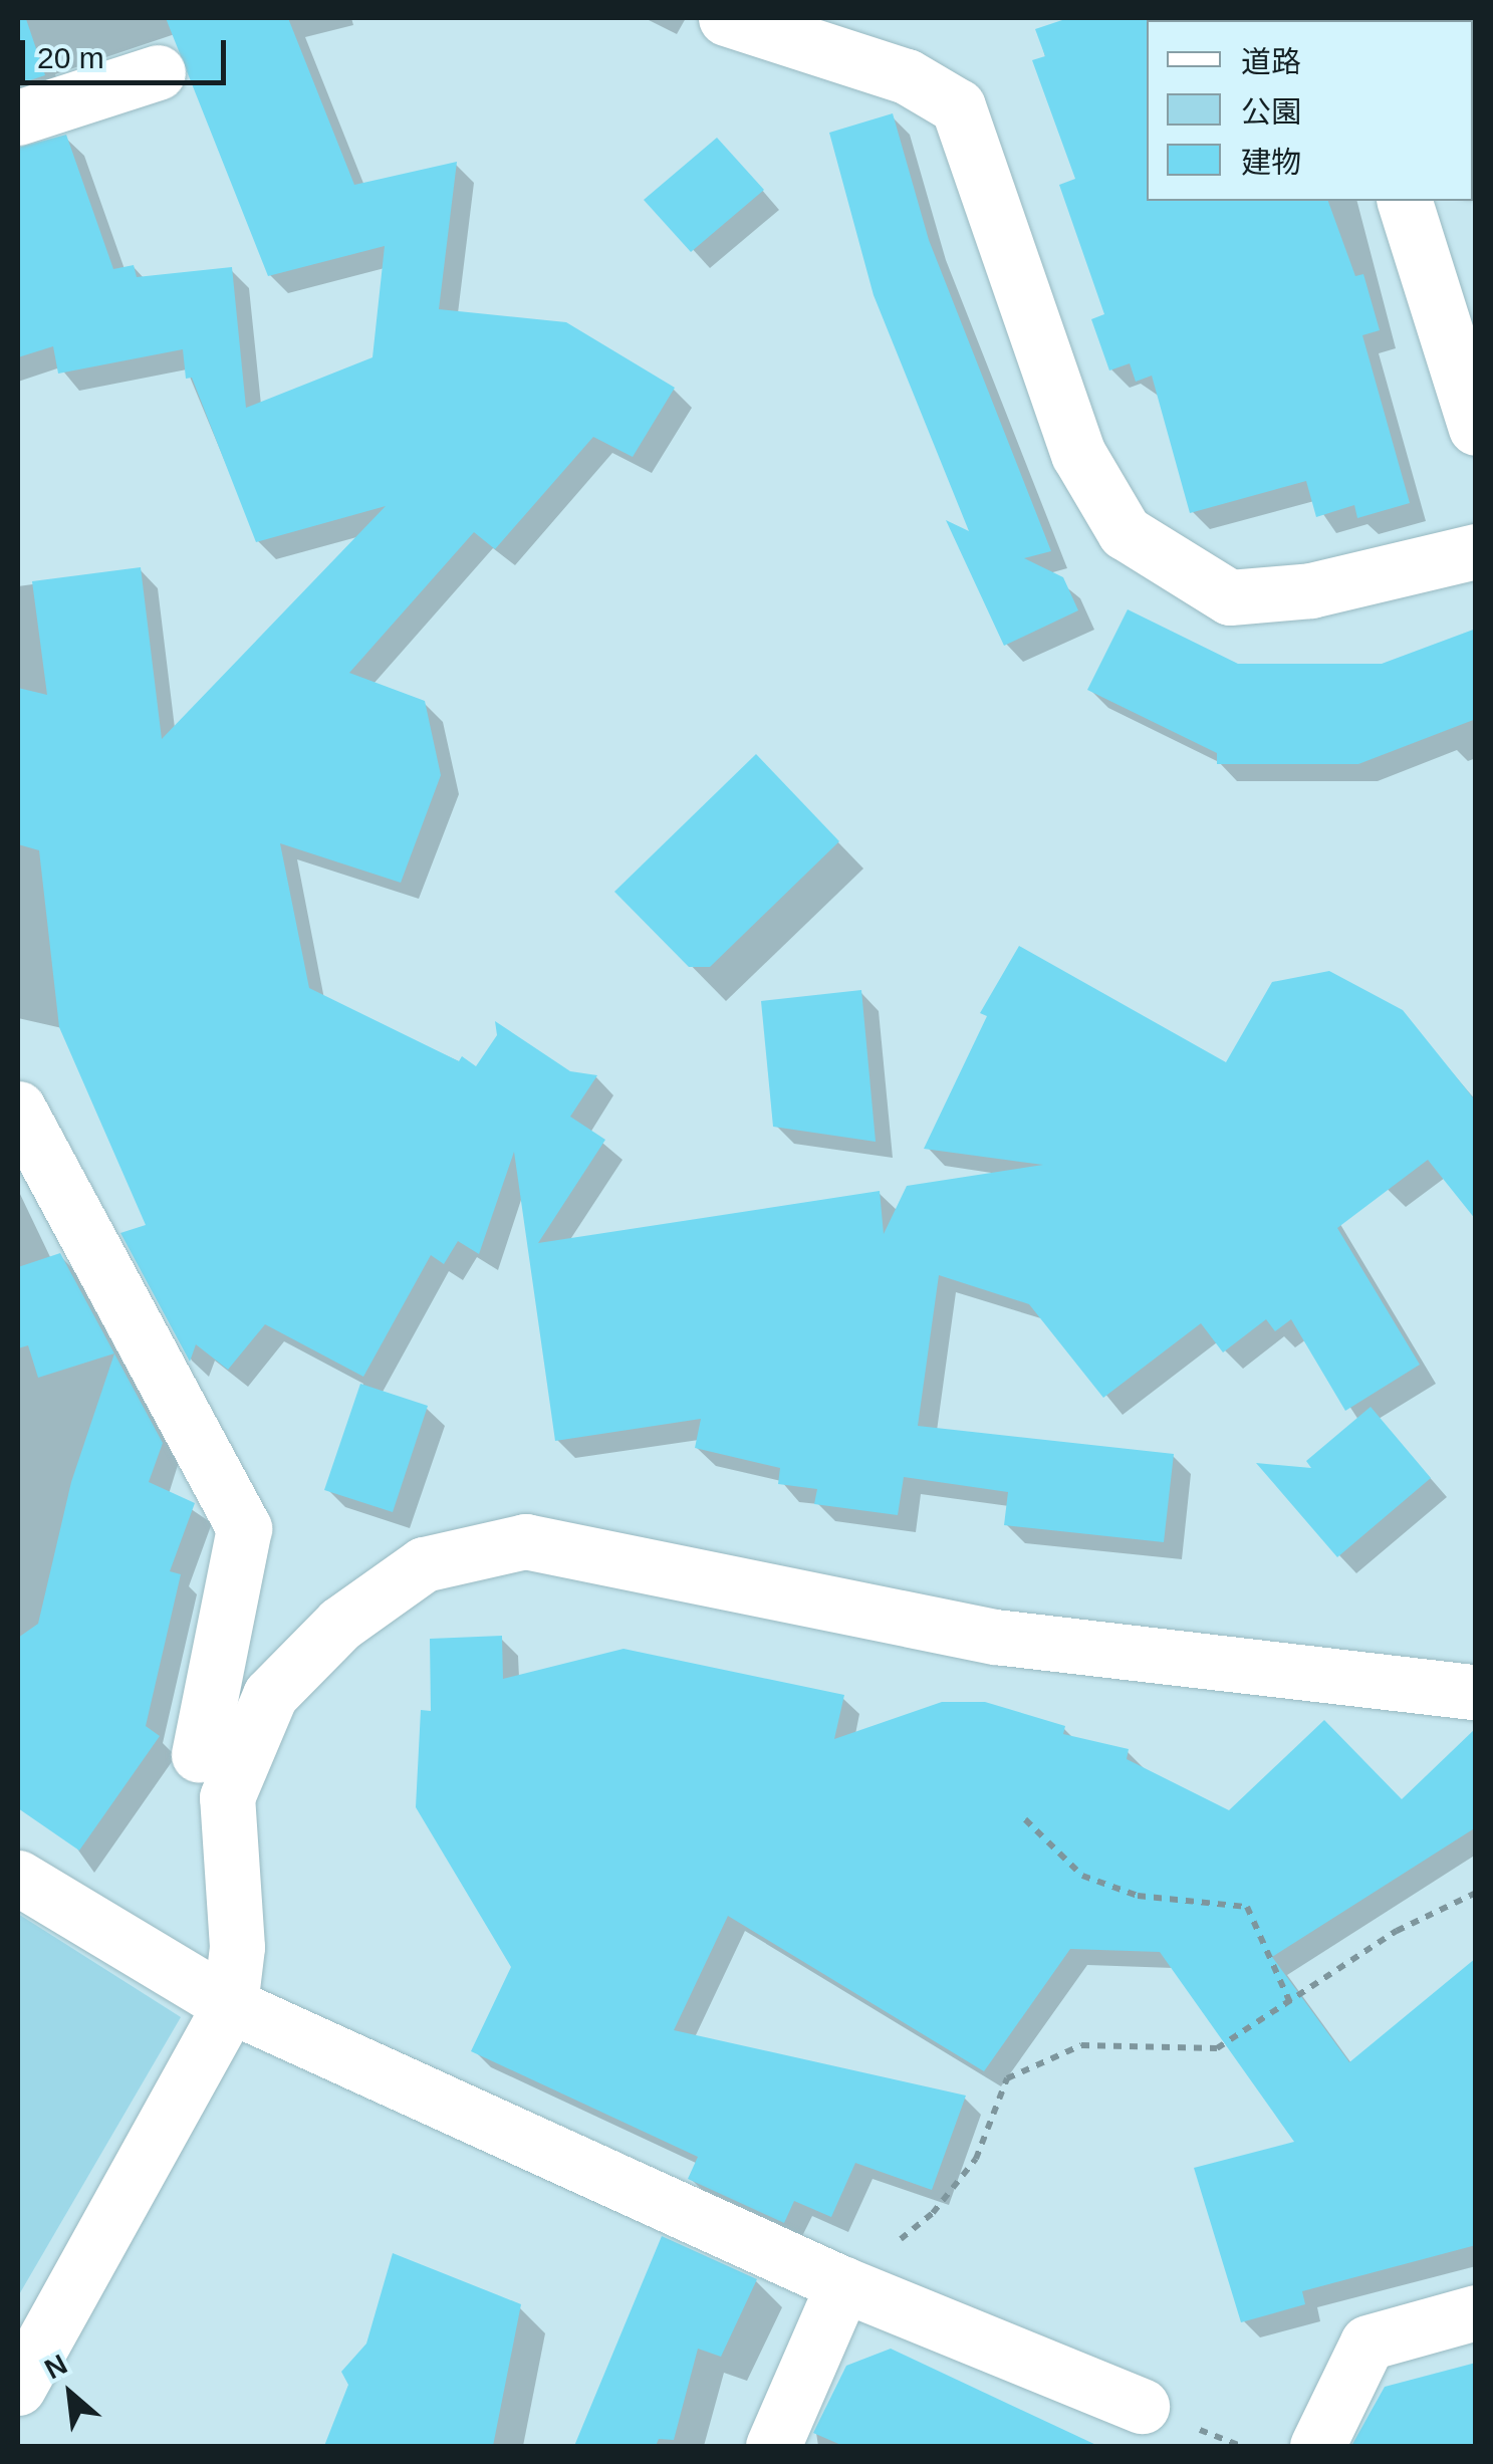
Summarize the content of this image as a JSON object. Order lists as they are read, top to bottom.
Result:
{
  "legend": ["道路", "公園", "建物"],
  "scale_bar": "20 m",
  "north": "top left"
}
